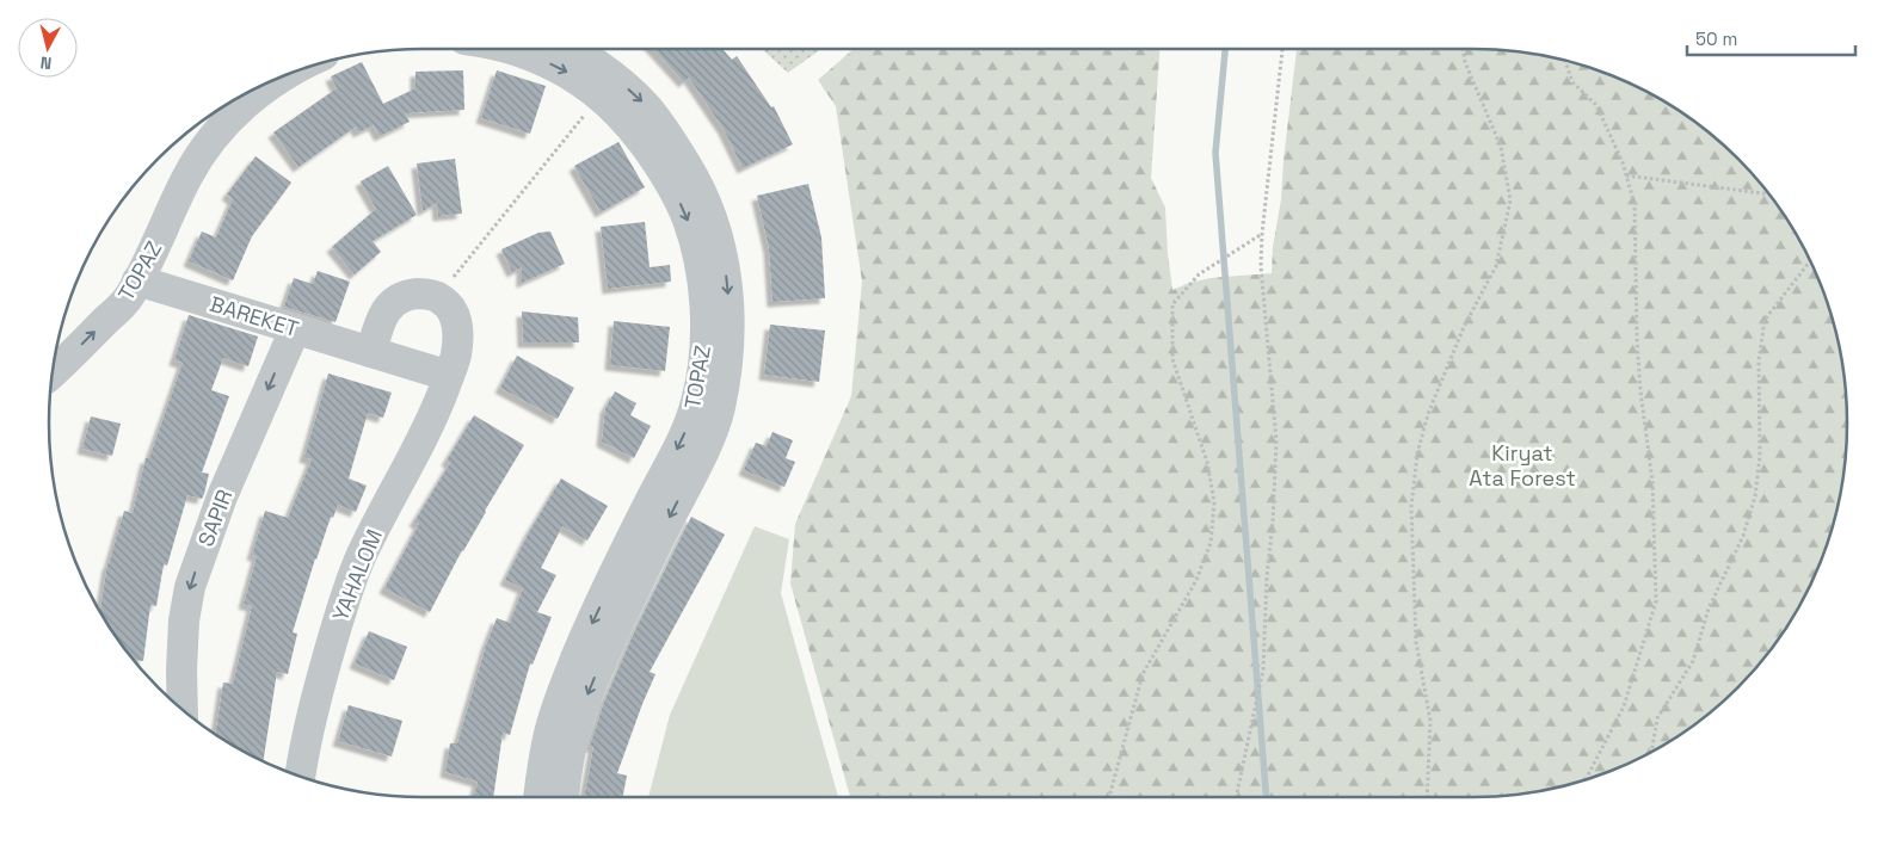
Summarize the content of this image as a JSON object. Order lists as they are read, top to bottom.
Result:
{
  "streets": {
    "street": [
      "TOPAZ",
      "BAREKET",
      "SAPIR",
      "YAHALOM"
    ]
  },
  "crossings": [
    ["TOPAZ", "BAREKET"],
    ["BAREKET", "SAPIR"],
    ["BAREKET", "YAHALOM"]
  ],
  "one_way": ["SAPIR"],
  "parks": ["Kiryat Ata Forest"],
  "scale_bar": "50 m",
  "north": "bottom"
}
